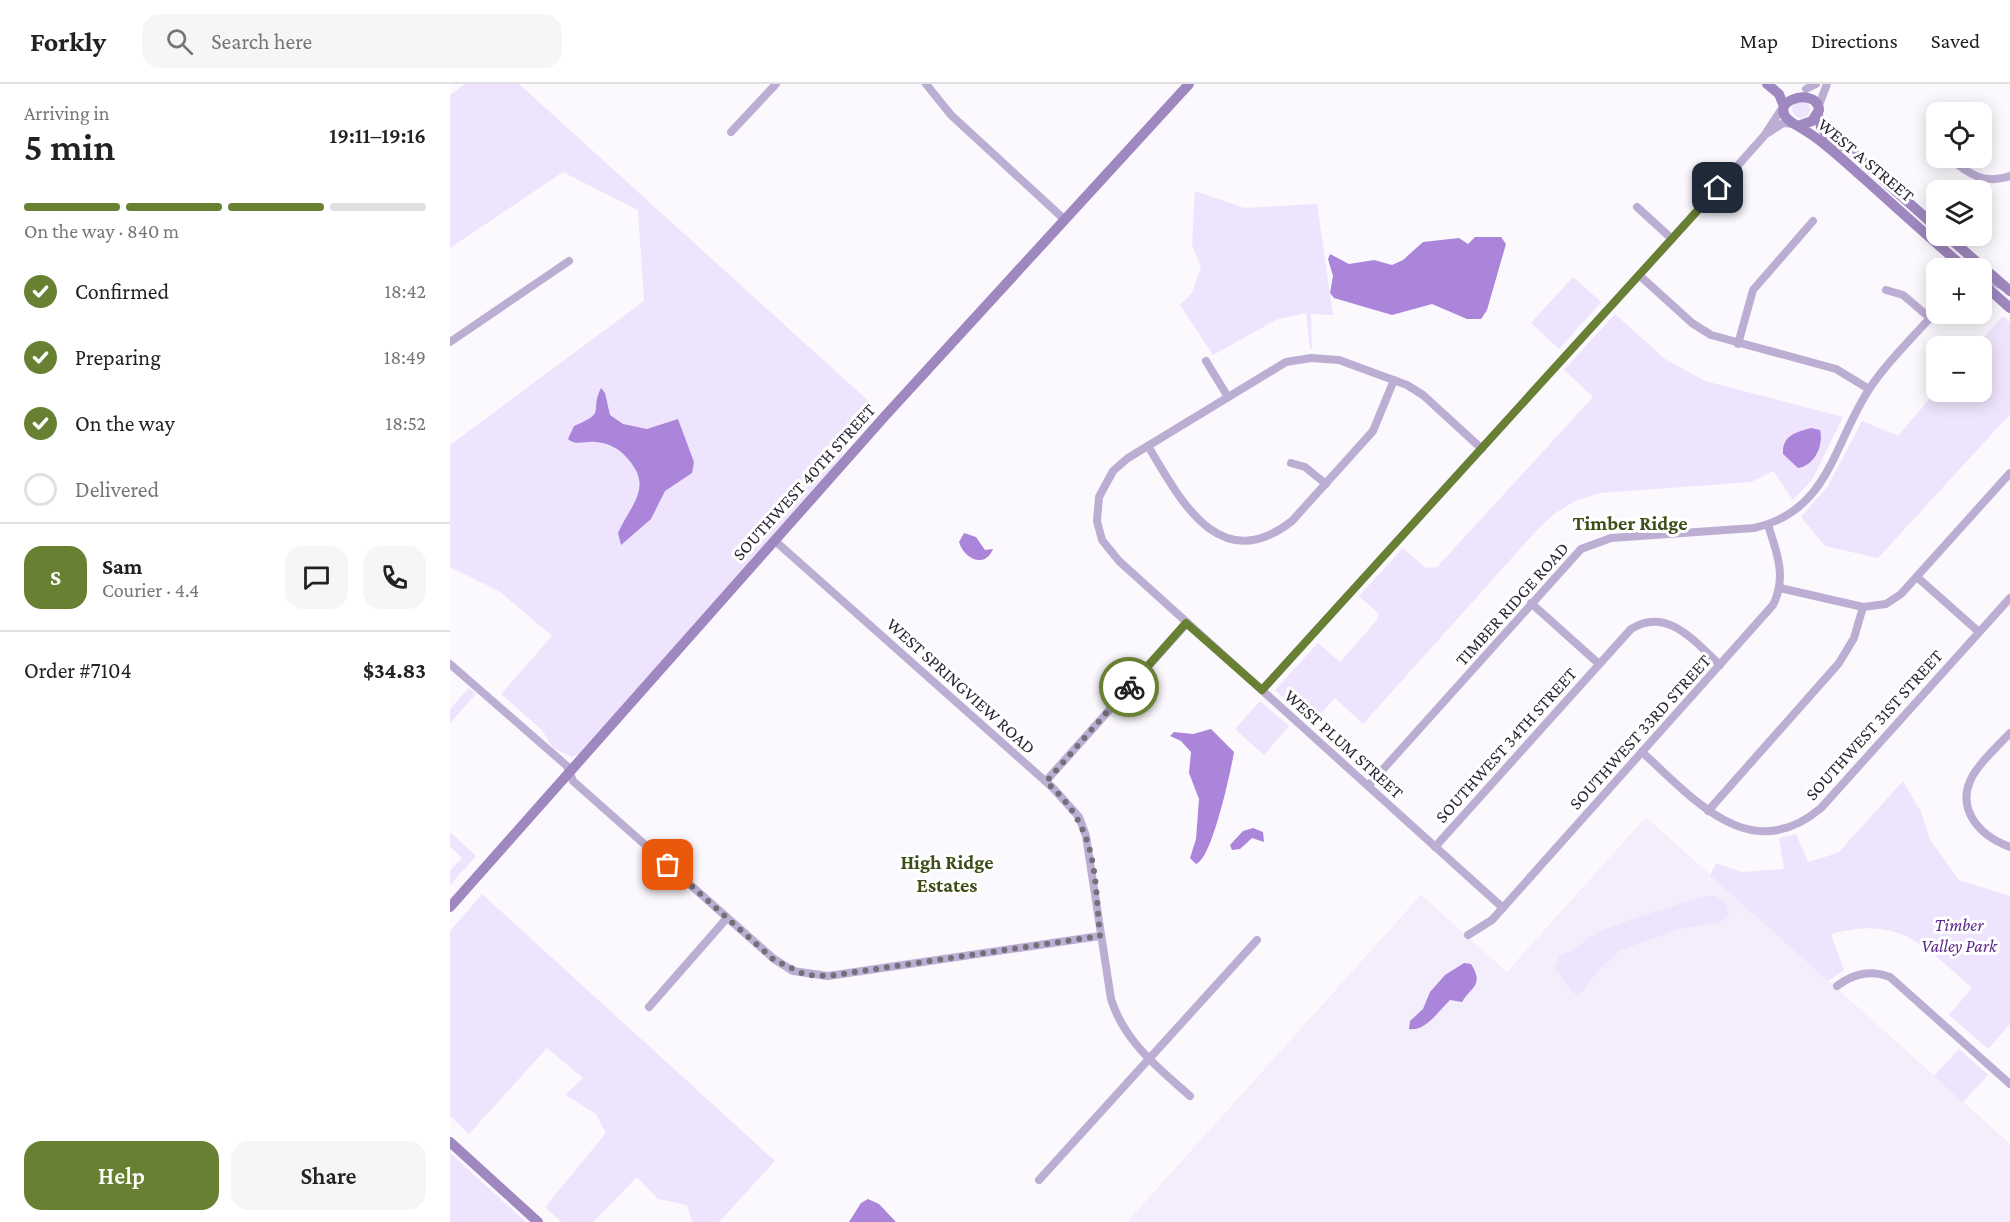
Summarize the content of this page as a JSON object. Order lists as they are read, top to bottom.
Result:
{
  "streets": {
    "main road": ["WEST A STREET", "SOUTHWEST 40TH STREET"],
    "street": [
      "TIMBER RIDGE ROAD",
      "WEST SPRINGVIEW ROAD",
      "SOUTHWEST 31ST STREET",
      "SOUTHWEST 33RD STREET",
      "WEST PLUM STREET",
      "SOUTHWEST 34TH STREET"
    ]
  },
  "crossings": [
    ["SOUTHWEST 40TH STREET", "WEST SPRINGVIEW ROAD"],
    ["TIMBER RIDGE ROAD", "WEST PLUM STREET"],
    ["SOUTHWEST 31ST STREET", "SOUTHWEST 33RD STREET"],
    ["SOUTHWEST 33RD STREET", "WEST PLUM STREET"],
    ["SOUTHWEST 33RD STREET", "SOUTHWEST 34TH STREET"],
    ["WEST PLUM STREET", "SOUTHWEST 34TH STREET"]
  ],
  "districts": ["Timber Ridge", "High Ridge Estates"],
  "parks": ["Timber Valley Park"],
  "page": {
    "header": "Forkly",
    "search": "Search here",
    "nav": ["Map", "Directions", "Saved"],
    "heading": ["5 min", "Arriving in", "19:11–19:16"],
    "panel": [
      "Sam",
      "Courier · 4.4",
      "Order #7104",
      "$34.83"
    ],
    "map_buttons": ["+", "−"],
    "bar": "On the way · 840 m",
    "list": [
      ["Confirmed", "18:42"],
      ["Preparing", "18:49"],
      ["On the way", "18:52"],
      "Delivered"
    ],
    "round": "S",
    "buttons": ["Help", "Share"]
  }
}
